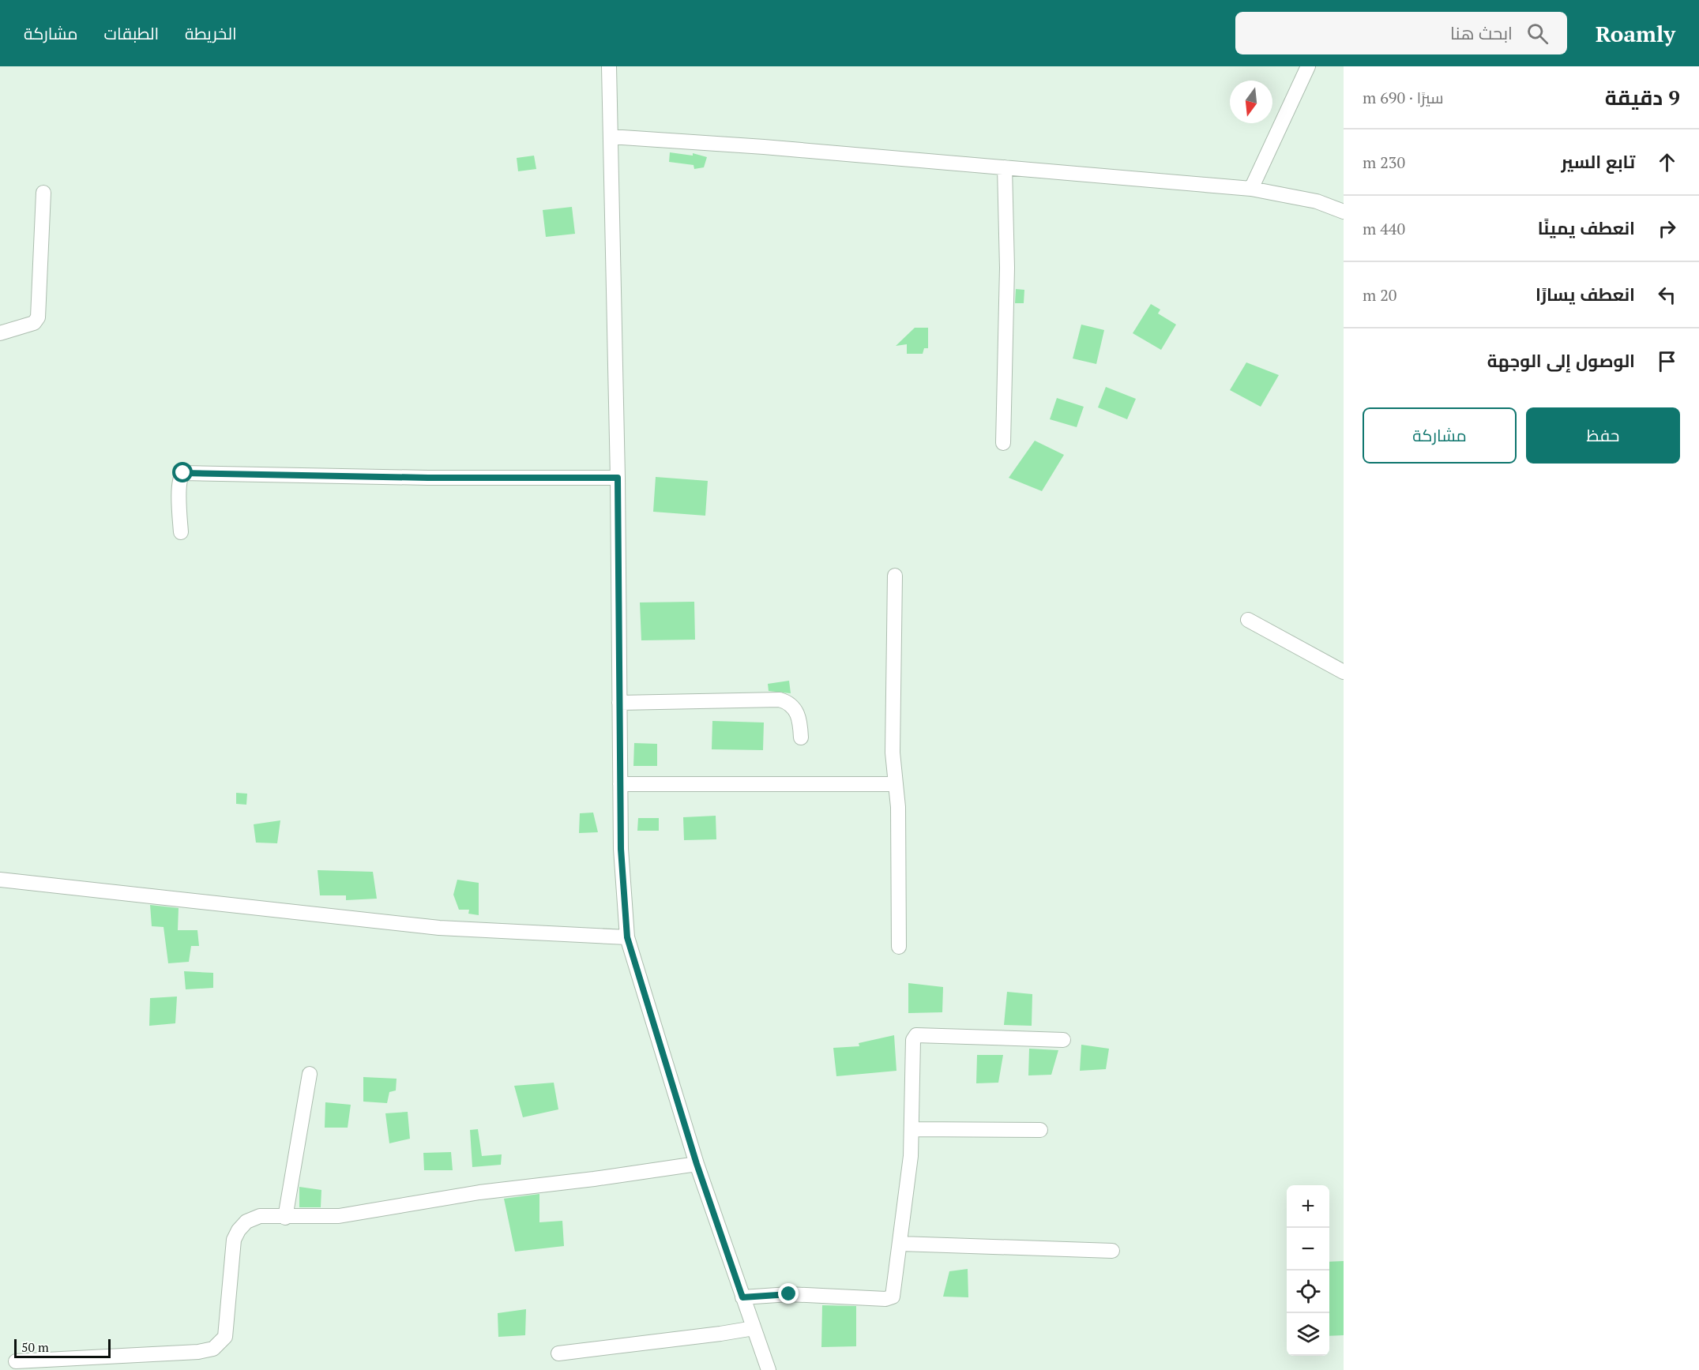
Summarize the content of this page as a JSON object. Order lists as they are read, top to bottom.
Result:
{
  "scale_bar": "50 m",
  "north": "bottom",
  "page": {
    "header": "Roamly",
    "search": "ابحث هنا",
    "nav": ["الخريطة", "الطبقات", "مشاركة"],
    "heading": ["9 دقيقة", "سيرًا · 690 m"],
    "list": [
      ["تابع السير", "230 m"],
      ["انعطف يمينًا", "440 m"],
      ["انعطف يسارًا", "20 m"],
      "الوصول إلى الوجهة"
    ],
    "buttons": ["حفظ", "مشاركة"],
    "map_buttons": ["+", "−"],
    "scale": "50 m"
  }
}
